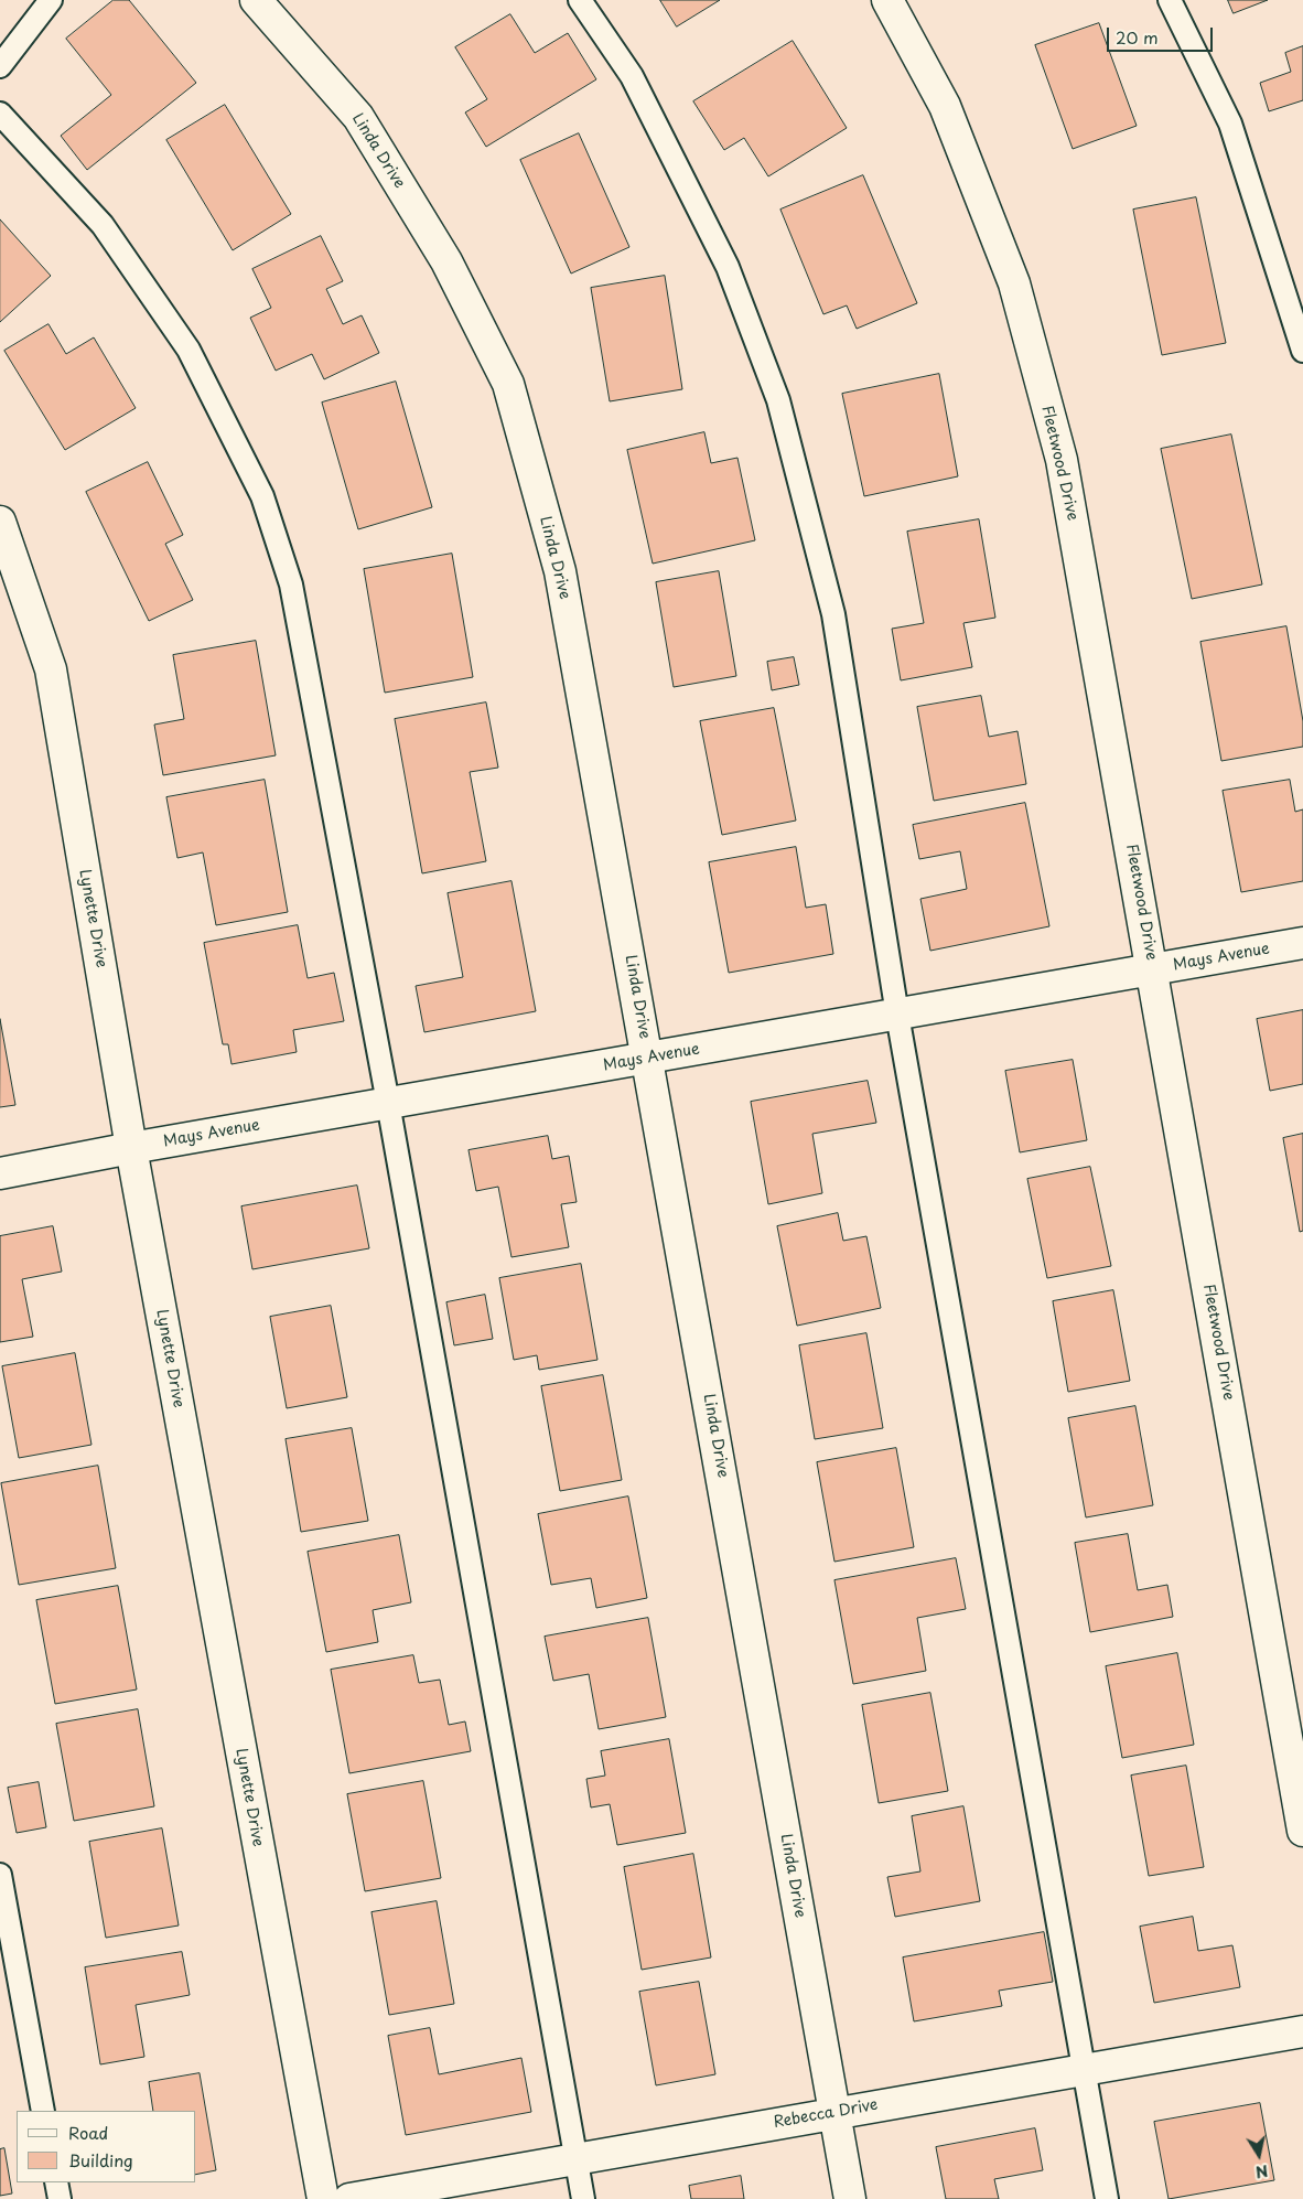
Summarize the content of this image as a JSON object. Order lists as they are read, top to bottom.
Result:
{
  "streets": {
    "street": [
      "Linda Drive",
      "Fleetwood Drive",
      "Lynette Drive",
      "Mays Avenue",
      "Rebecca Drive"
    ]
  },
  "crossings": [
    ["Linda Drive", "Mays Avenue"],
    ["Linda Drive", "Rebecca Drive"],
    ["Fleetwood Drive", "Mays Avenue"],
    ["Lynette Drive", "Mays Avenue"]
  ],
  "legend": ["Road", "Building"],
  "scale_bar": "20 m",
  "north": "bottom"
}
